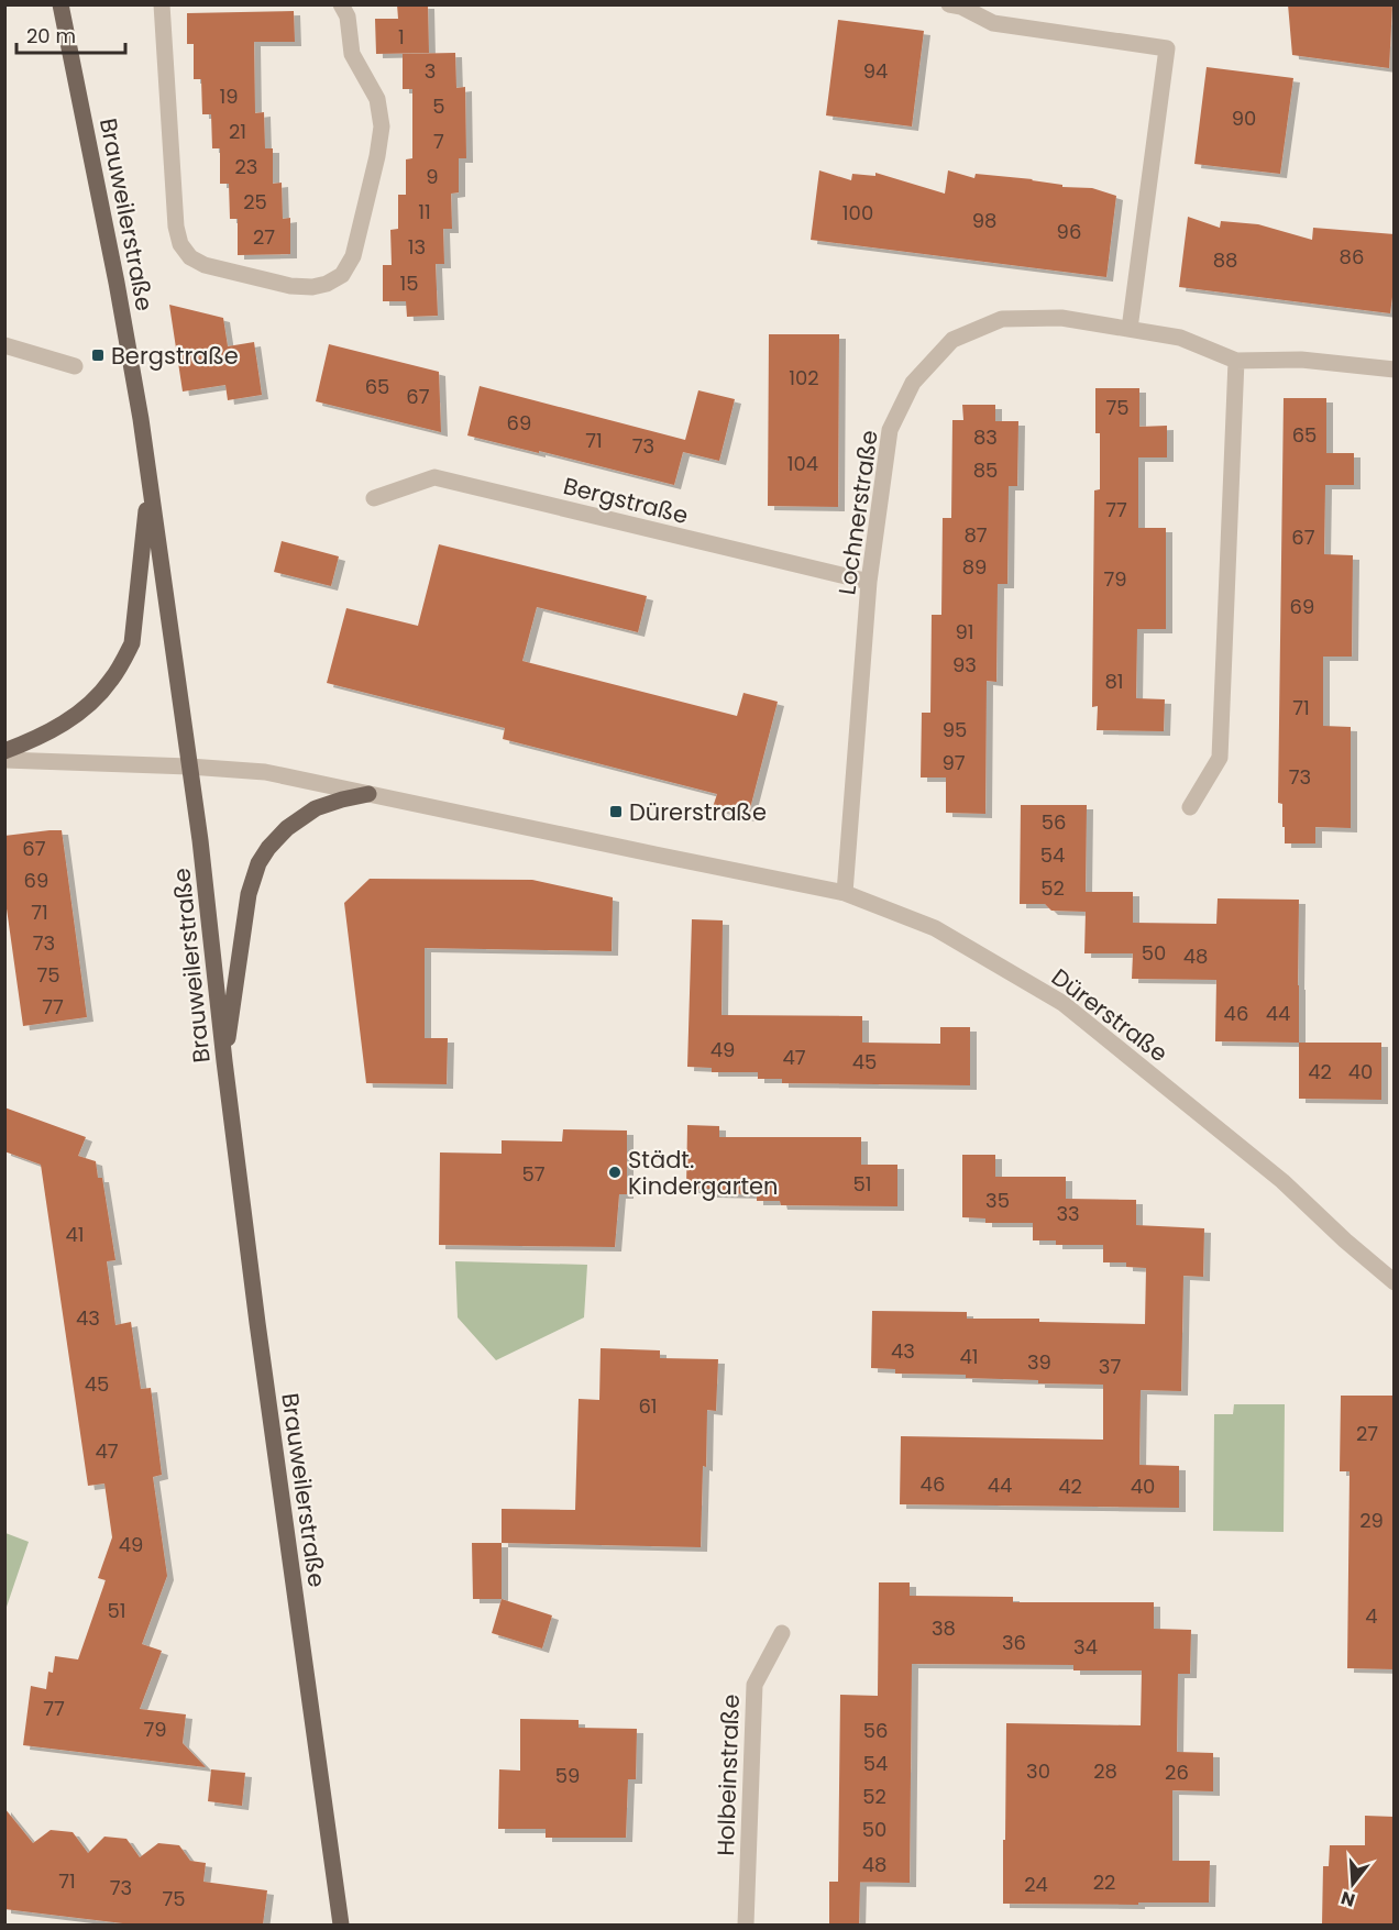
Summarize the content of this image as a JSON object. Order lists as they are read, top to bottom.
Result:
{
  "streets": {
    "main road": ["Brauweilerstraße"],
    "street": [
      "Bergstraße",
      "Lochnerstraße",
      "Dürerstraße",
      "Holbeinstraße"
    ]
  },
  "crossings": [
    ["Brauweilerstraße", "Dürerstraße"],
    ["Bergstraße", "Lochnerstraße"],
    ["Lochnerstraße", "Dürerstraße"]
  ],
  "places": {
    "transit": ["Bergstraße", "Dürerstraße"],
    "other": ["Städt. Kindergarten"]
  },
  "house_numbers": [
    "1",
    "3",
    "94",
    "19",
    "5",
    "90",
    "21",
    "7",
    "23",
    "9",
    "25",
    "11",
    "100",
    "98",
    "96",
    "27",
    "13",
    "86",
    "88",
    "15",
    "102",
    "65",
    "67",
    "75",
    "69",
    "65",
    "83",
    "71",
    "73",
    "104",
    "85",
    "77",
    "87",
    "67",
    "89",
    "79",
    "69",
    "91",
    "93",
    "81",
    "71",
    "95",
    "97",
    "73",
    "56",
    "67",
    "54",
    "69",
    "52",
    "71",
    "73",
    "50",
    "48",
    "75",
    "77",
    "46",
    "44",
    "49",
    "47",
    "45",
    "42",
    "40",
    "57",
    "51",
    "35",
    "33",
    "41",
    "43",
    "43",
    "41",
    "39",
    "37",
    "45",
    "61",
    "27",
    "47",
    "46",
    "44",
    "42",
    "40",
    "29",
    "49",
    "51",
    "4",
    "38",
    "36",
    "34",
    "77",
    "79",
    "56",
    "54",
    "30",
    "28",
    "26",
    "59",
    "52",
    "50",
    "48",
    "71",
    "22",
    "24",
    "73",
    "75"
  ],
  "scale_bar": "20 m",
  "north": "bottom"
}
